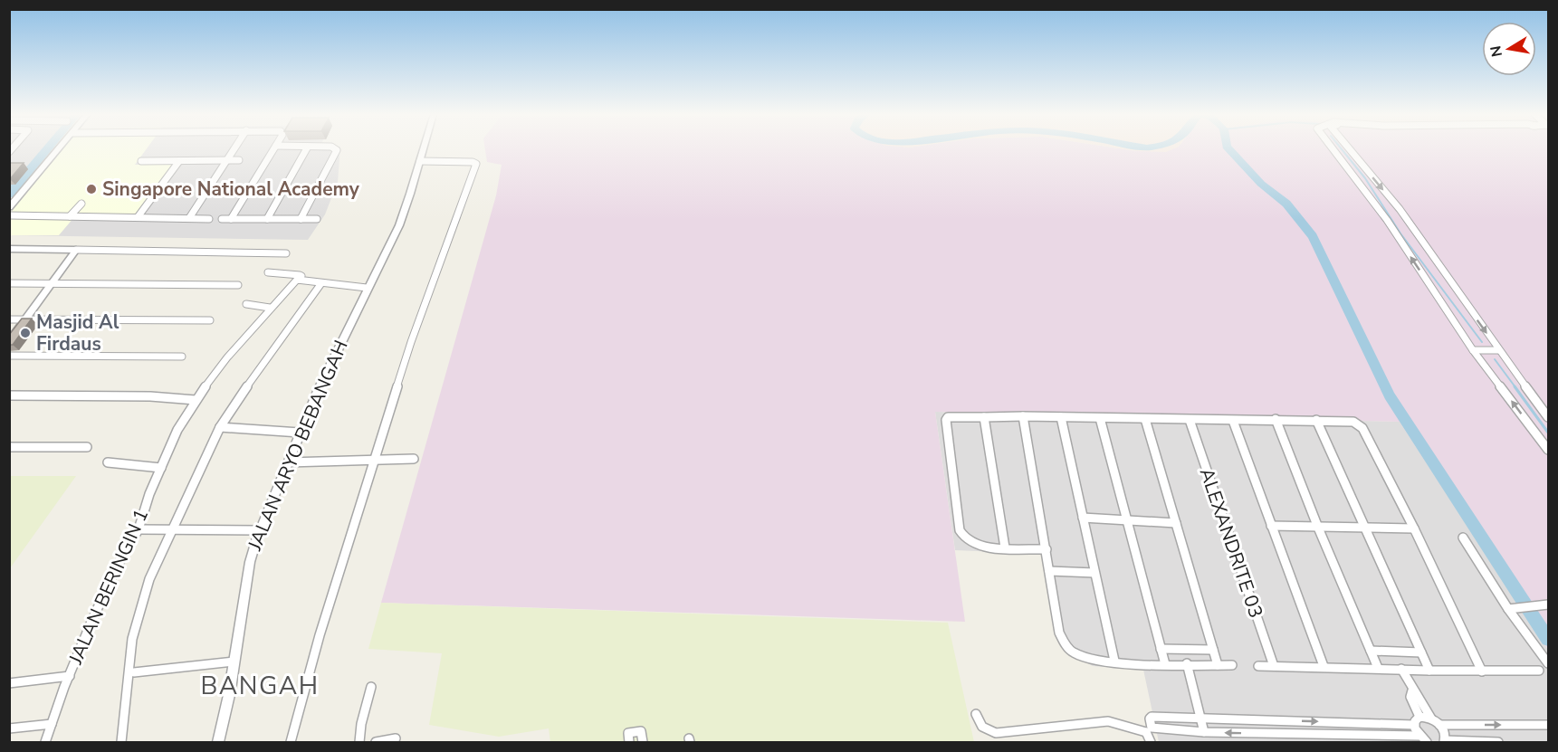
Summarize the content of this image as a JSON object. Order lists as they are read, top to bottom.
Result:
{
  "streets": {
    "street": ["JALAN ARYO BEBANGAH", "ALEXANDRITE 03", "JALAN BERINGIN 1"]
  },
  "districts": ["BANGAH"],
  "places": ["Singapore National Academy", "Masjid Al Firdaus"],
  "north": "left"
}
